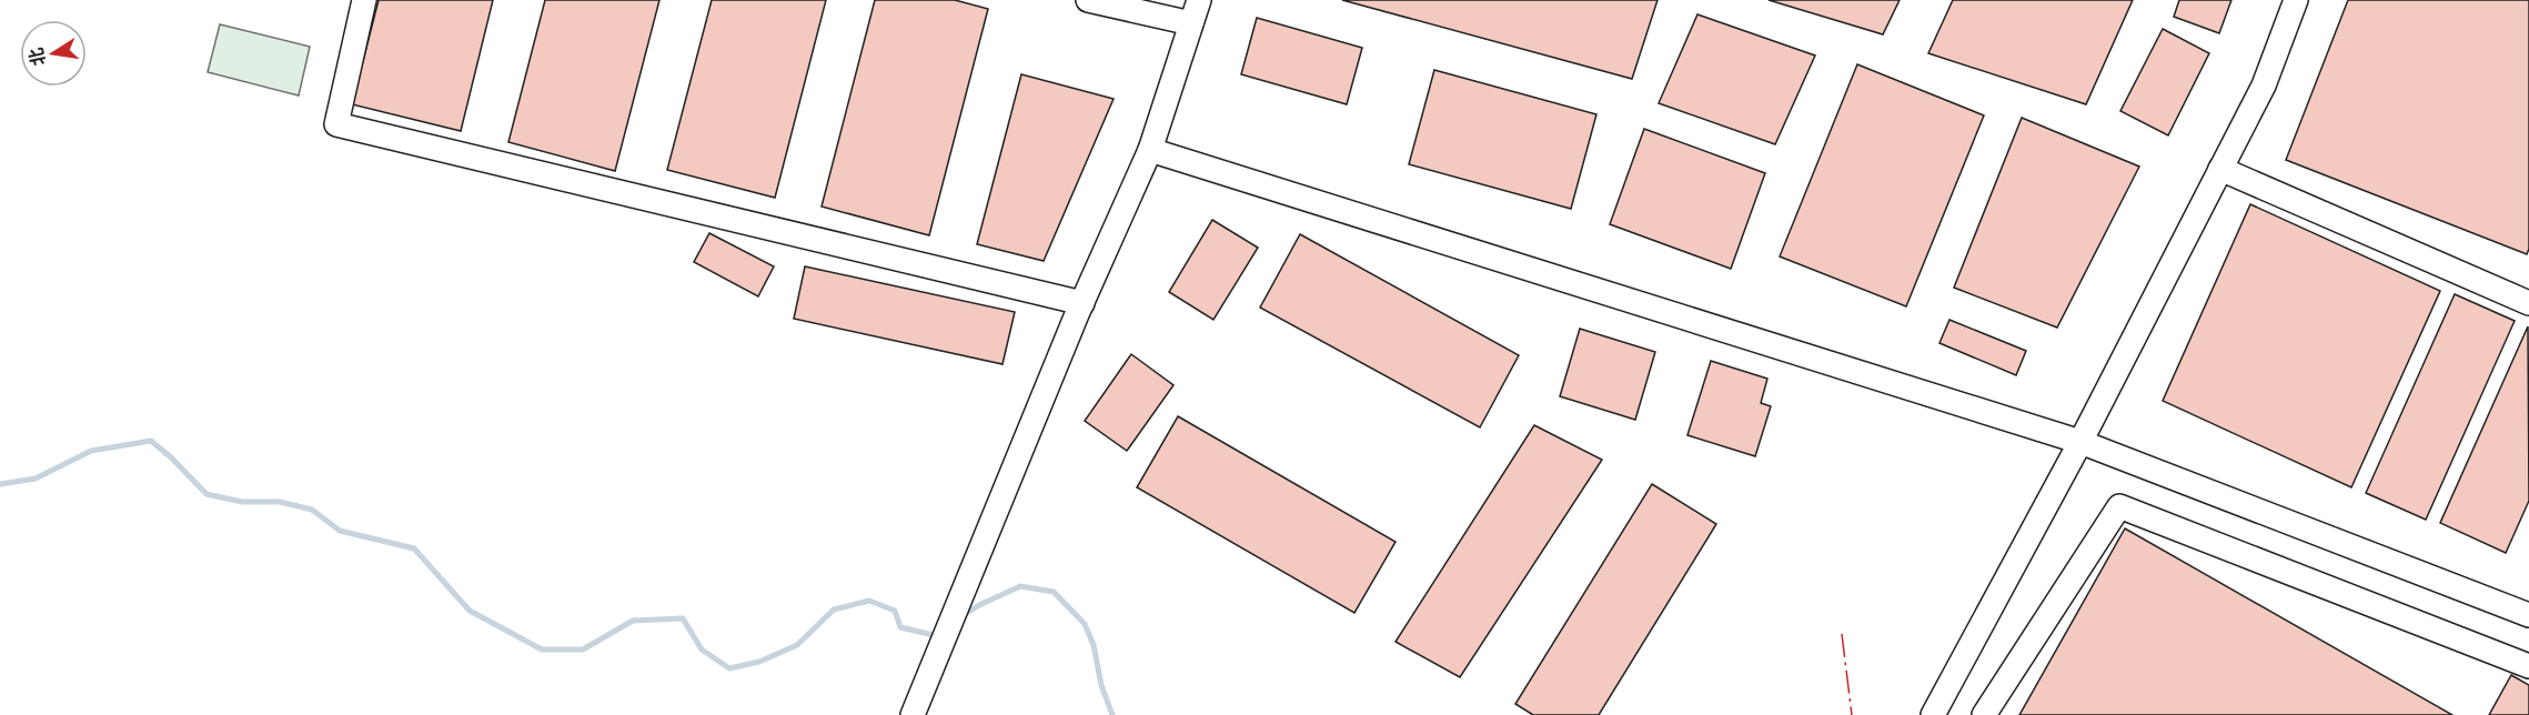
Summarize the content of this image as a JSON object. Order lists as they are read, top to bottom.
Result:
{
  "north": "left"
}
